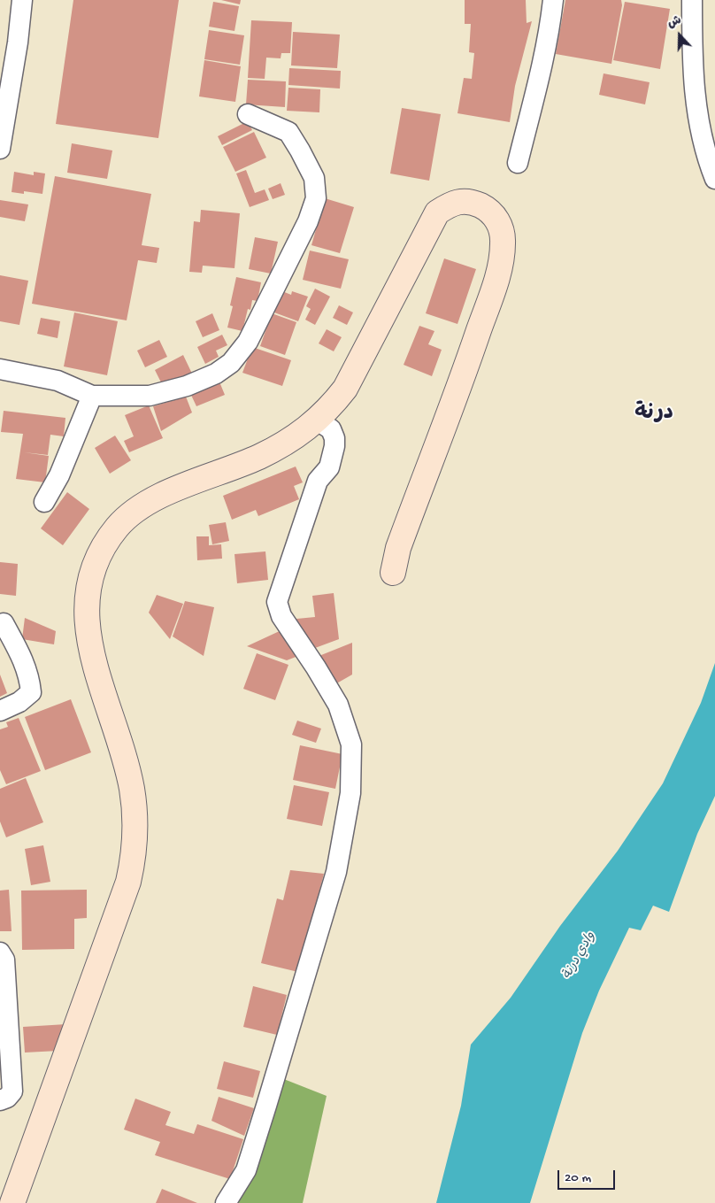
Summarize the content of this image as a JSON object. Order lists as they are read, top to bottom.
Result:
{
  "districts": ["درنة"],
  "water": ["وادي درنة"],
  "scale_bar": "20 m",
  "north": "top"
}
